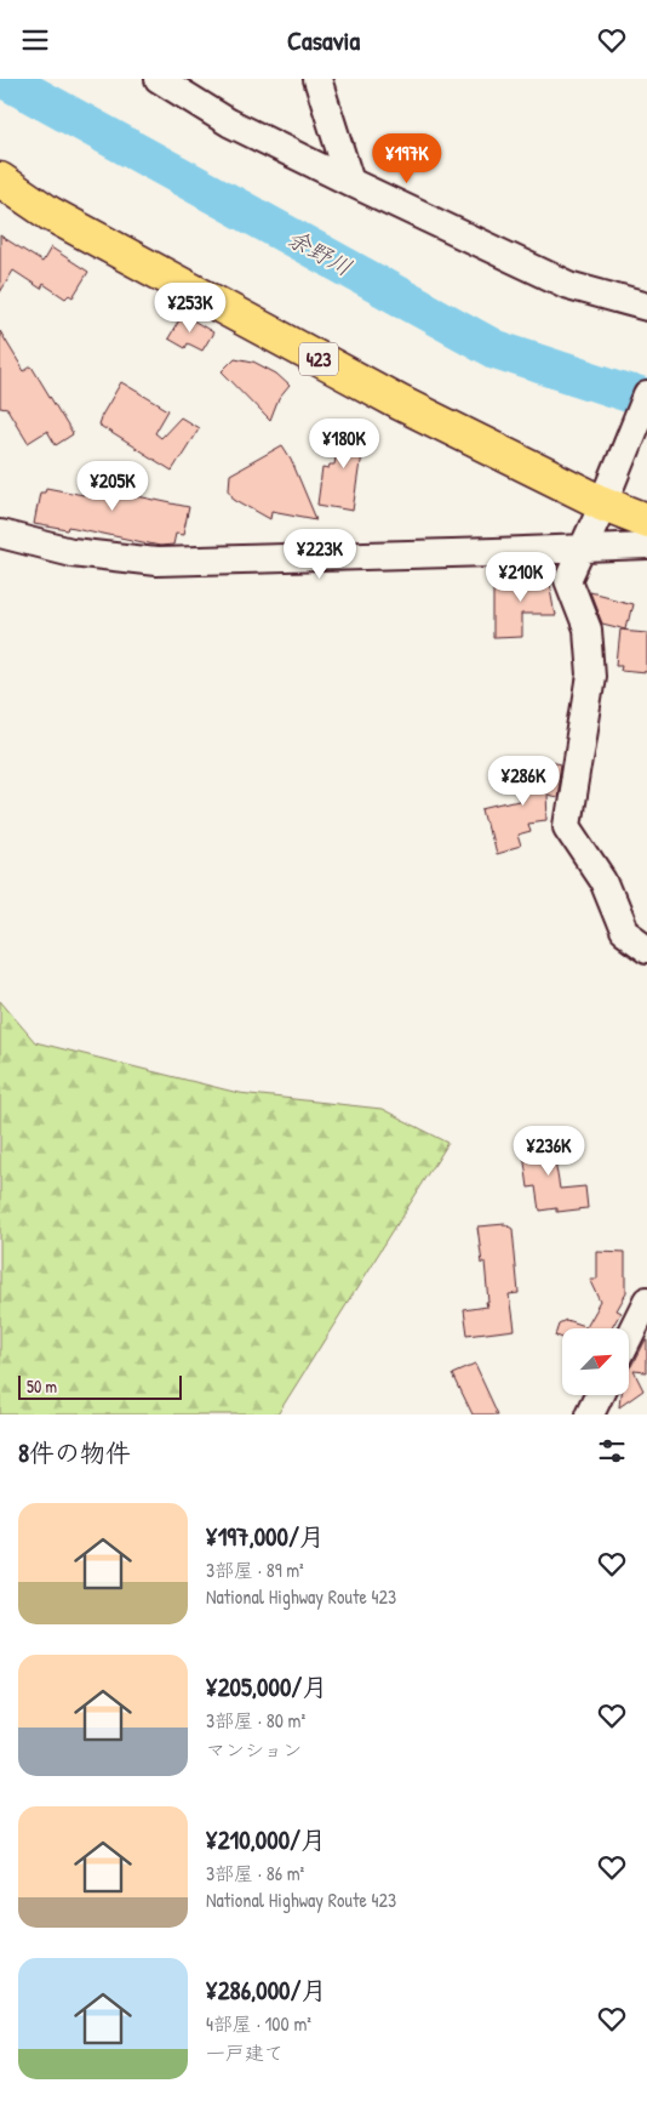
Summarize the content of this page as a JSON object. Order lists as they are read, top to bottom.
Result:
{
  "streets": {
    "highway": ["423"]
  },
  "water": ["余野川"],
  "scale_bar": "50 m",
  "north": "top right",
  "page": {
    "header": "Casavia",
    "price": [
      "¥197K",
      "¥253K",
      "¥180K",
      "¥205K",
      "¥223K",
      "¥210K",
      "¥286K",
      "¥236K"
    ],
    "scale": "50 m",
    "heading": "8件の物件",
    "list": [
      {
        "name": "¥197,000/月",
        "note": "3部屋 · 89 m² · National Highway Route 423"
      },
      {
        "name": "¥205,000/月",
        "note": "3部屋 · 80 m² · マンション"
      },
      {
        "name": "¥210,000/月",
        "note": "3部屋 · 86 m² · National Highway Route 423"
      },
      {
        "name": "¥286,000/月",
        "note": "4部屋 · 100 m² · 一戸建て"
      }
    ]
  }
}
